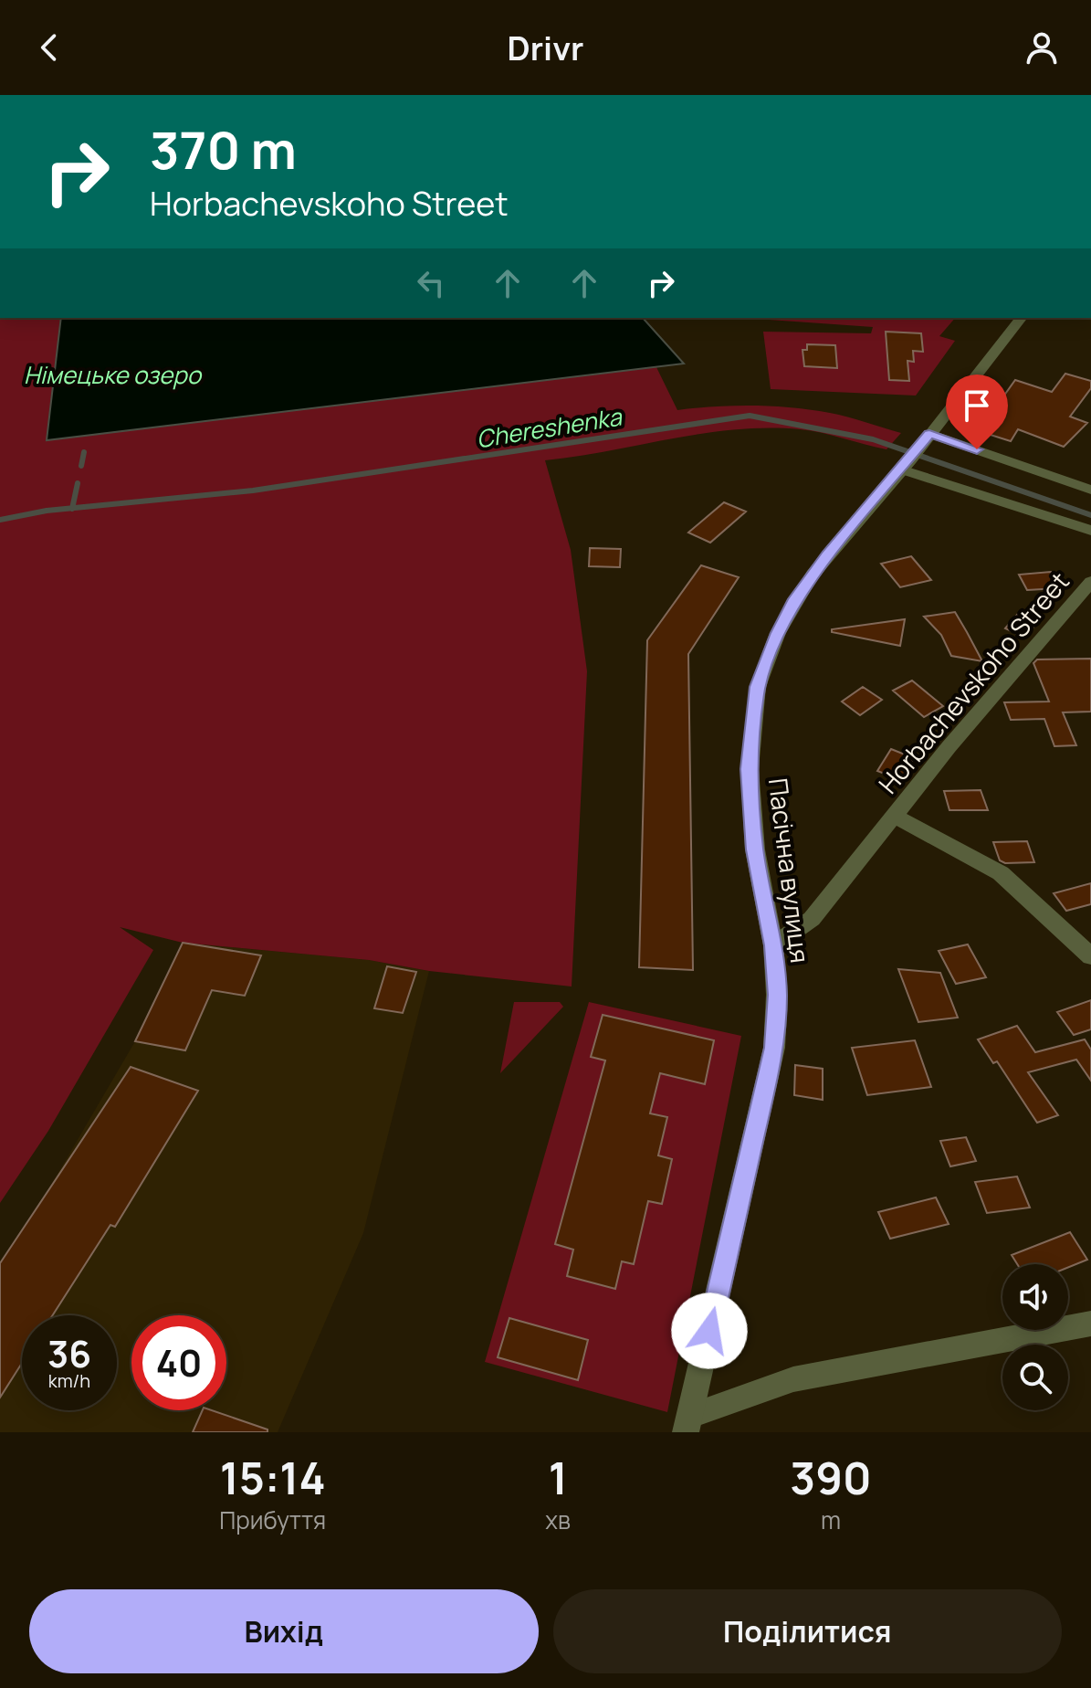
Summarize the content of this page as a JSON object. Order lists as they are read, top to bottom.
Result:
{
  "streets": {
    "street": ["Horbachevskoho Street", "Пасічна вулиця"]
  },
  "crossings": [
    ["Horbachevskoho Street", "Пасічна вулиця"]
  ],
  "water": ["Німецьке озеро", "Chereshenka"],
  "page": {
    "header": "Drivr",
    "turn": ["370 m", "Horbachevskoho Street"],
    "speed": "36 km/h",
    "limit": "40",
    "eta": [
      "15:14",
      "Прибуття",
      "1",
      "хв",
      "390",
      "m"
    ],
    "buttons": ["Вихід", "Поділитися"]
  }
}
